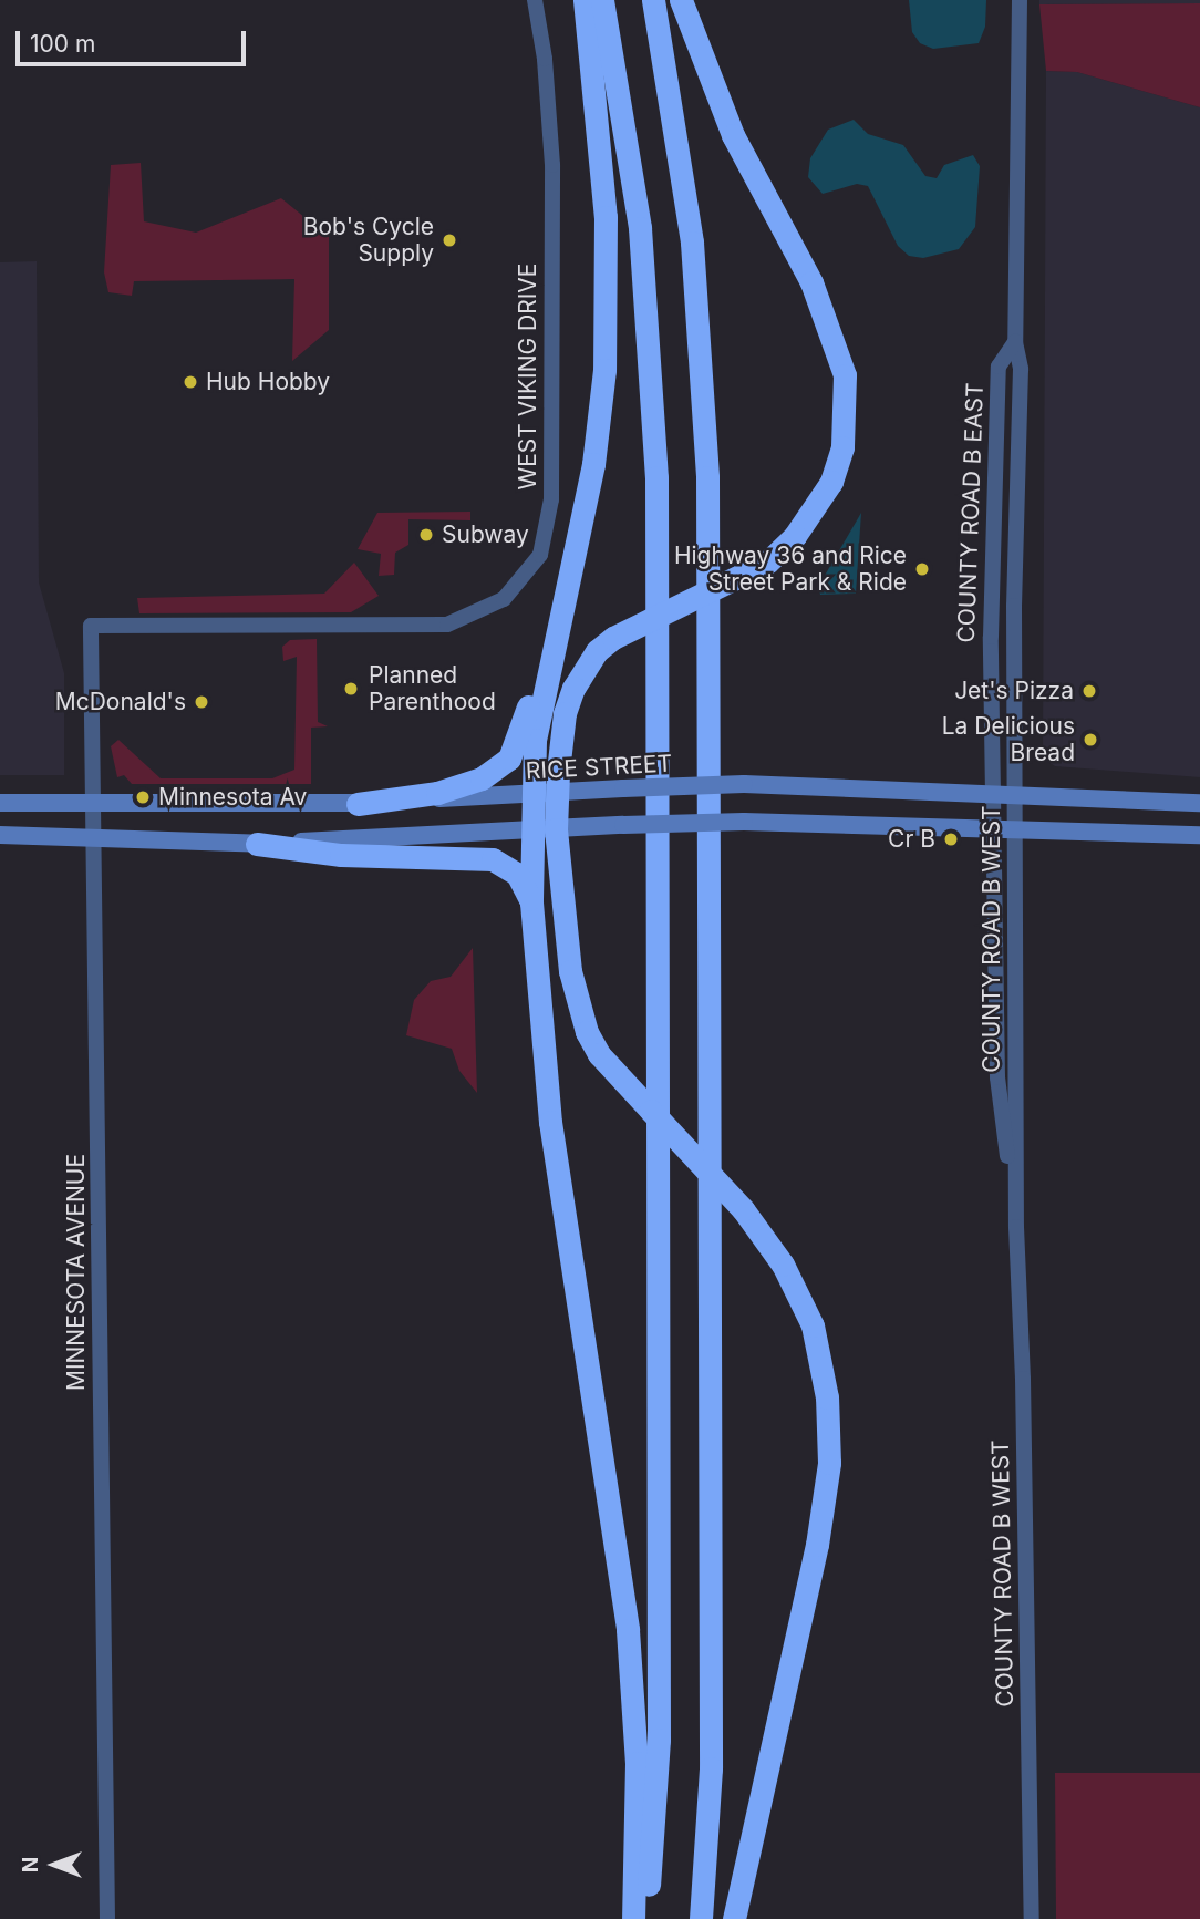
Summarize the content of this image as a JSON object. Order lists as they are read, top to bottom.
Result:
{
  "streets": {
    "main road": ["RICE STREET"],
    "street": [
      "WEST VIKING DRIVE",
      "COUNTY ROAD B EAST",
      "COUNTY ROAD B WEST",
      "MINNESOTA AVENUE"
    ]
  },
  "crossings": [
    ["WEST VIKING DRIVE", "MINNESOTA AVENUE"],
    ["COUNTY ROAD B EAST", "RICE STREET"],
    ["COUNTY ROAD B EAST", "COUNTY ROAD B WEST"],
    ["RICE STREET", "COUNTY ROAD B WEST"],
    ["RICE STREET", "MINNESOTA AVENUE"]
  ],
  "places": [
    "Bob's Cycle Supply",
    "Hub Hobby",
    "Subway",
    "Highway 36 and Rice Street Park & Ride",
    "Planned Parenthood",
    "Jet's Pizza",
    "McDonald's",
    "La Delicious Bread",
    "Minnesota Av",
    "Cr B"
  ],
  "scale_bar": "100 m",
  "north": "left"
}
